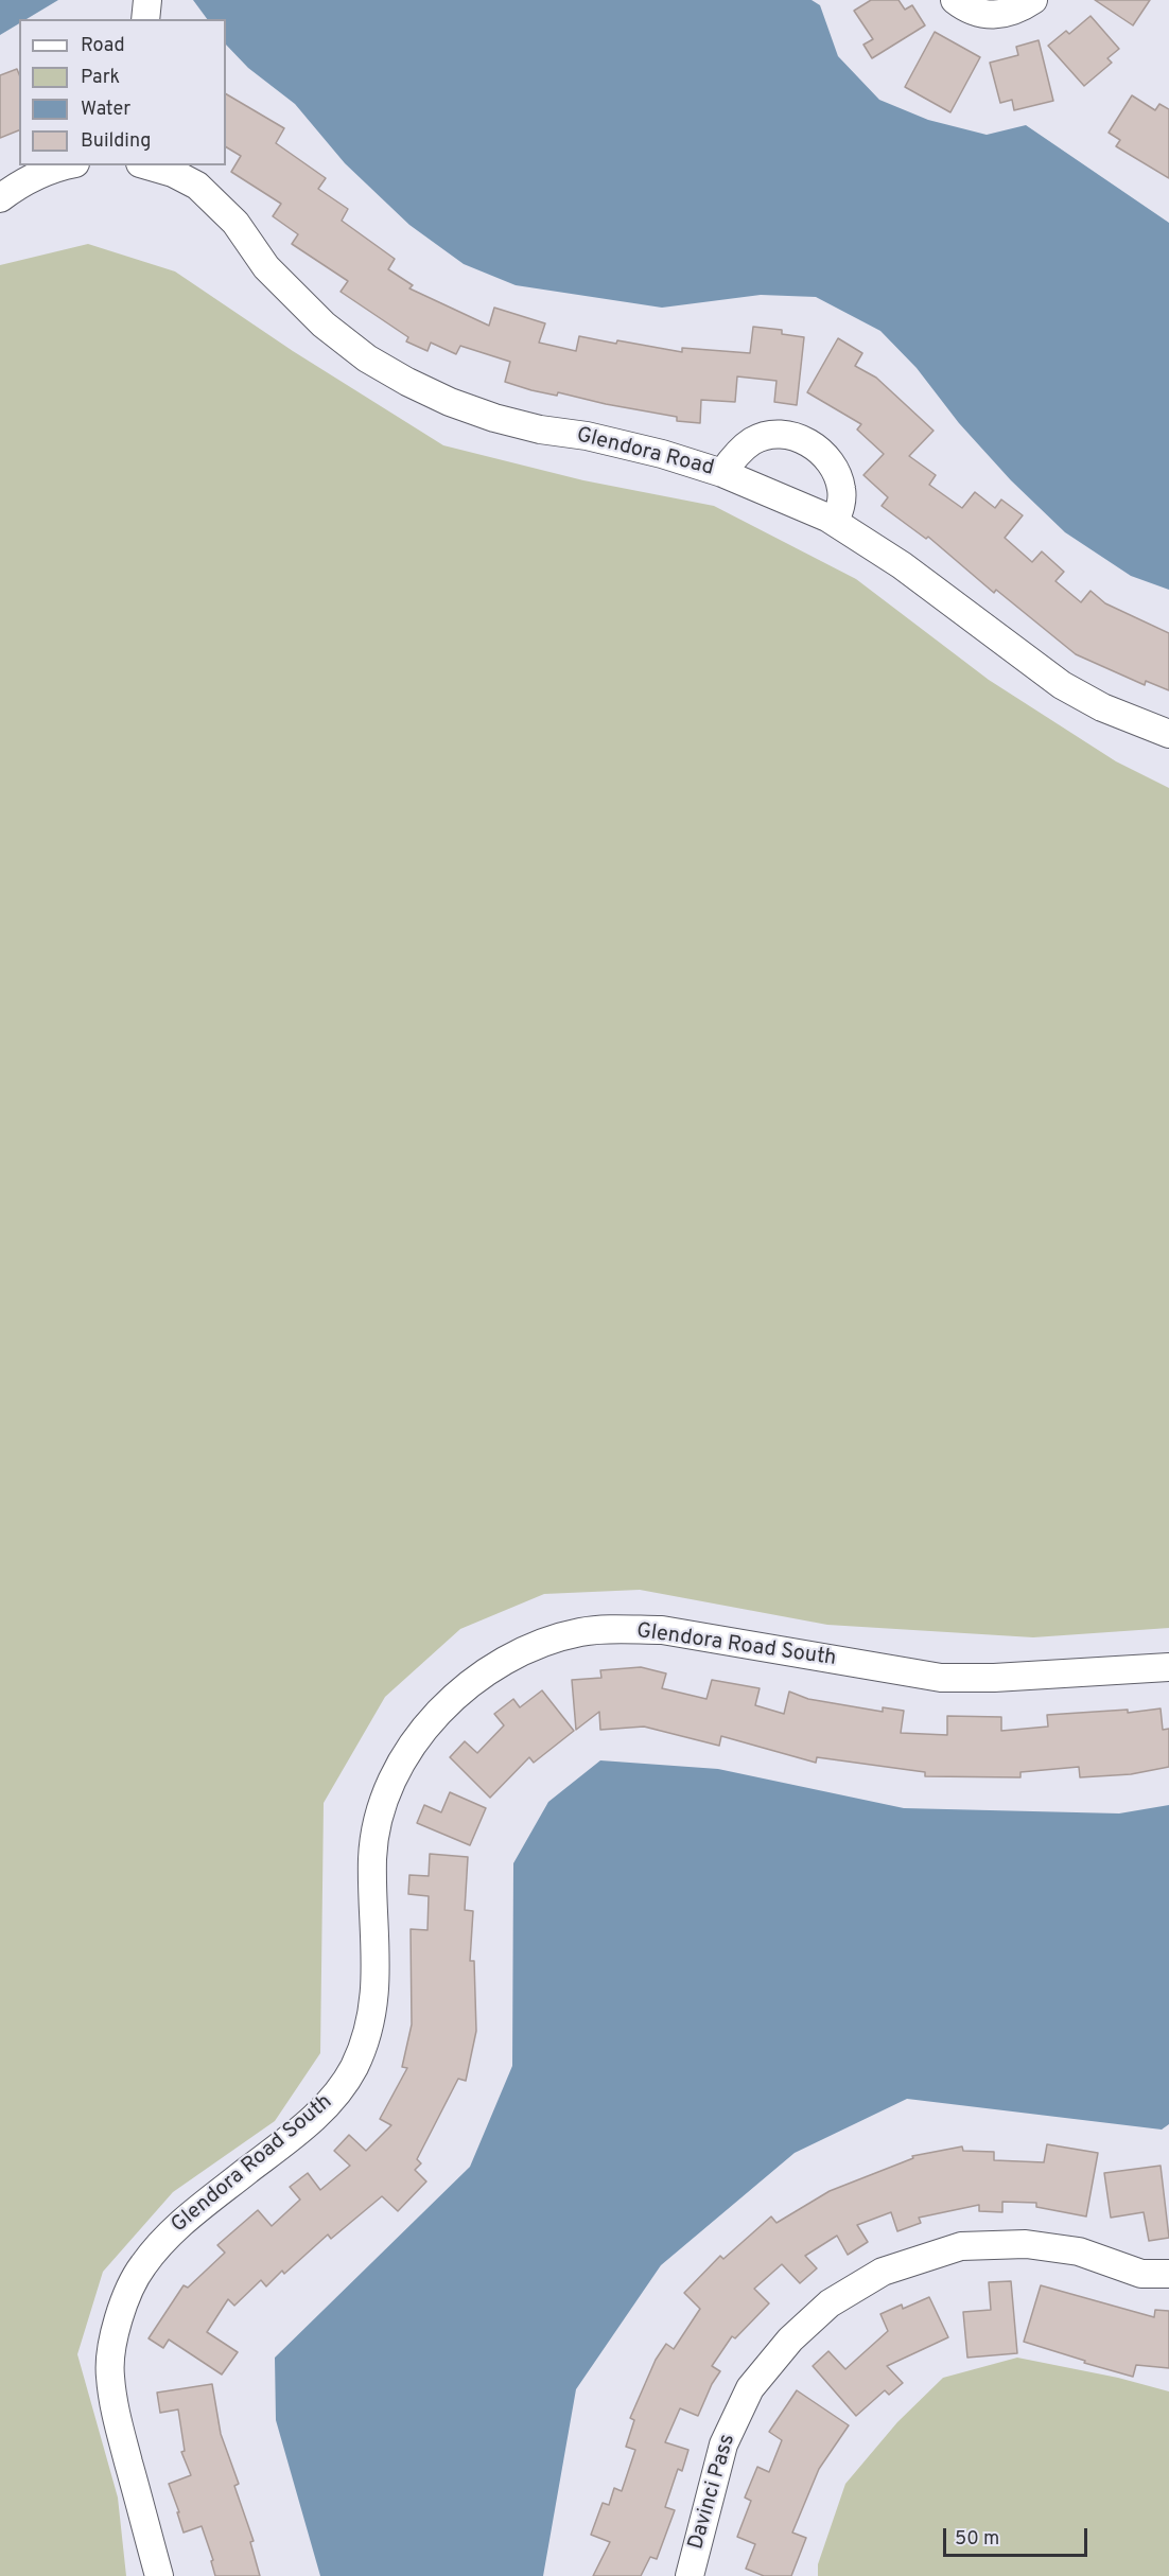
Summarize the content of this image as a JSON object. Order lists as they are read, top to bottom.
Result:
{
  "streets": {
    "street": ["Glendora Road", "Glendora Road South", "Davinci Pass"]
  },
  "legend": [
    "Road",
    "Park",
    "Water",
    "Building"
  ],
  "scale_bar": "50 m"
}
